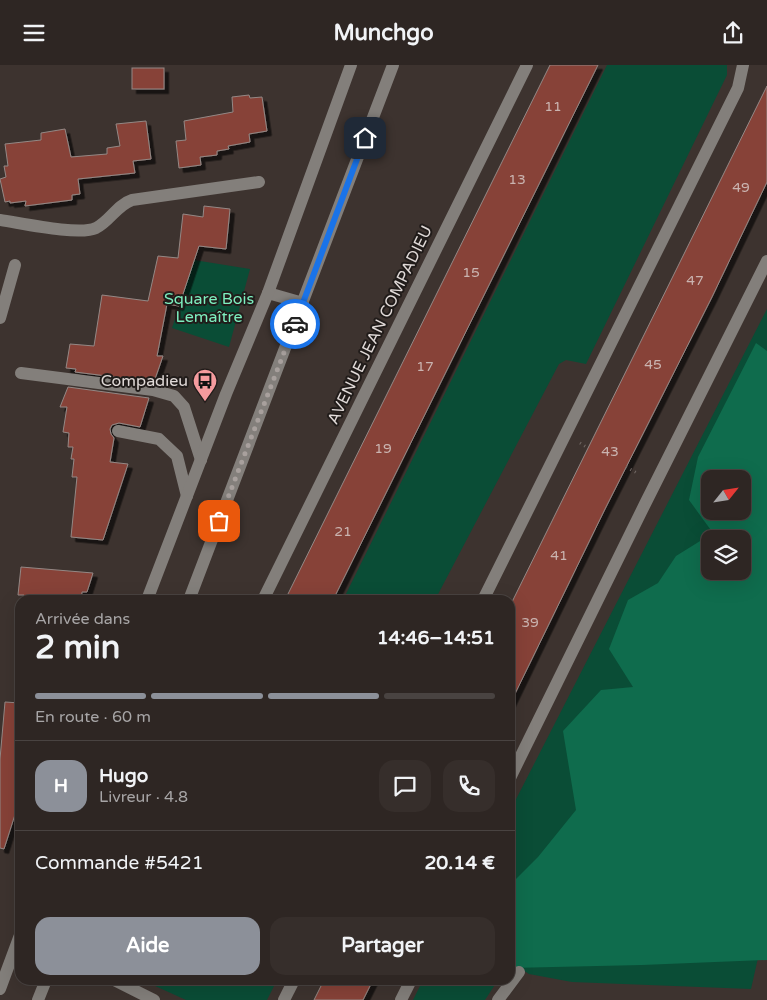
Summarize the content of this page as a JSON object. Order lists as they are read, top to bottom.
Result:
{
  "streets": {
    "street": ["AVENUE JEAN COMPADIEU"]
  },
  "parks": ["Square Bois Lemaître"],
  "places": {
    "bus stop": ["Compadieu"]
  },
  "house_numbers": [
    "11",
    "13",
    "49",
    "15",
    "47",
    "45",
    "17",
    "19",
    "43",
    "21",
    "41",
    "39"
  ],
  "north": "top right",
  "page": {
    "header": "Munchgo",
    "heading": ["2 min", "Arrivée dans", "14:46–14:51"],
    "panel": [
      "Hugo",
      "Livreur · 4.8",
      "Commande #5421",
      "20.14 €"
    ],
    "bar": "En route · 60 m",
    "round": "H",
    "buttons": ["Aide", "Partager"]
  }
}
